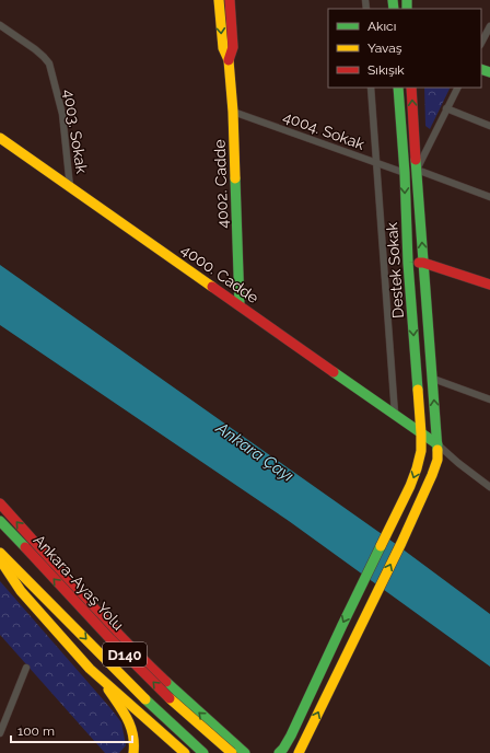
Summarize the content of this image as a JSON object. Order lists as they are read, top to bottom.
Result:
{
  "streets": {
    "main road": [
      "4002. Cadde",
      "Destek Sokak",
      "4000. Cadde",
      "Ankara-Ayaş Yolu",
      "D140"
    ],
    "street": ["4004. Sokak", "4003. Sokak"]
  },
  "crossings": [
    ["4004. Sokak", "4002. Cadde"],
    ["4004. Sokak", "Destek Sokak"],
    ["4003. Sokak", "4000. Cadde"],
    ["4002. Cadde", "4000. Cadde"],
    ["Destek Sokak", "4000. Cadde"]
  ],
  "water": ["Ankara Çayı"],
  "legend": ["Akıcı", "Yavaş", "Sıkışık"],
  "scale_bar": "100 m"
}
